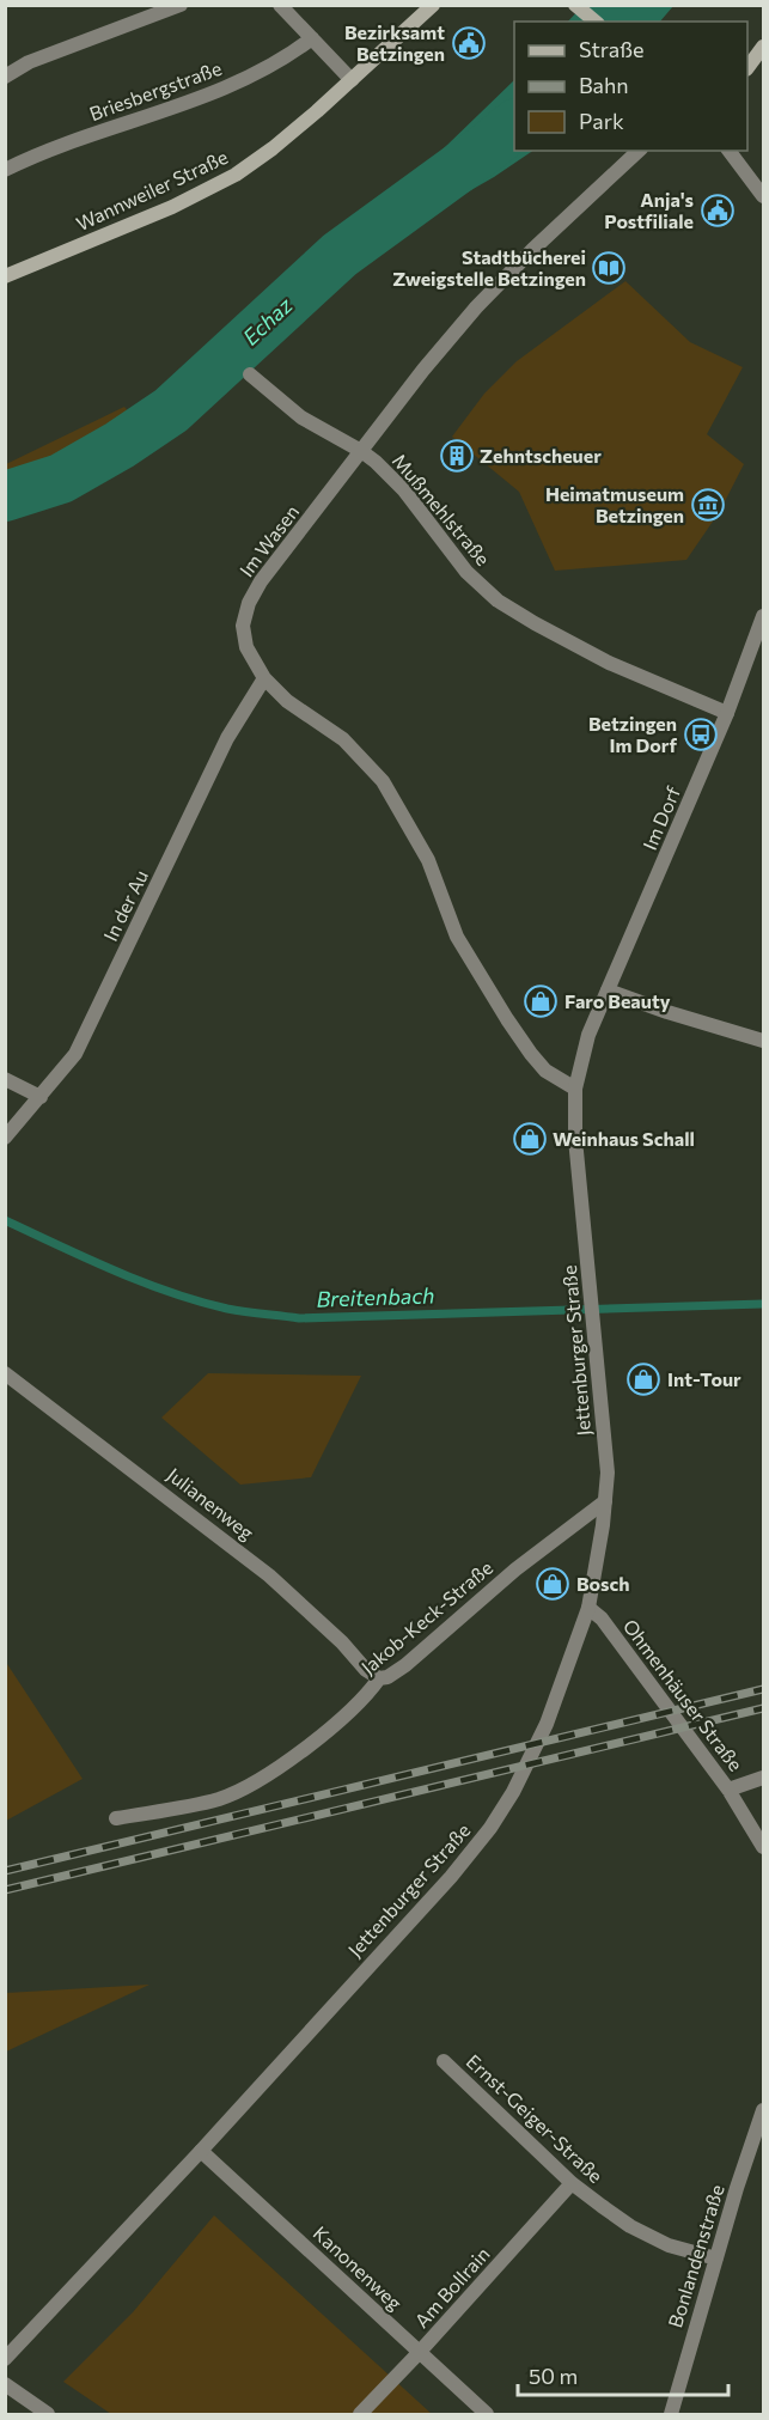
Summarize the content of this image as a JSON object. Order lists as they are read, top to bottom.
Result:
{
  "streets": {
    "main road": ["Wannweiler Straße"],
    "street": [
      "Briesbergstraße",
      "Mußmehlstraße",
      "Im Wasen",
      "Im Dorf",
      "In der Au",
      "Jettenburger Straße",
      "Julianenweg",
      "Jakob-Keck-Straße",
      "Ohmenhäuser Straße",
      "Ernst-Geiger-Straße",
      "Bonlandenstraße",
      "Kanonenweg",
      "Am Bollrain"
    ]
  },
  "crossings": [
    ["Mußmehlstraße", "Im Wasen"],
    ["Mußmehlstraße", "Im Dorf"],
    ["Im Wasen", "In der Au"],
    ["Im Wasen", "Jettenburger Straße"],
    ["Im Dorf", "Jettenburger Straße"],
    ["Jettenburger Straße", "Jakob-Keck-Straße"],
    ["Jettenburger Straße", "Ohmenhäuser Straße"],
    ["Jettenburger Straße", "Kanonenweg"],
    ["Julianenweg", "Jakob-Keck-Straße"],
    ["Ernst-Geiger-Straße", "Bonlandenstraße"],
    ["Ernst-Geiger-Straße", "Am Bollrain"],
    ["Kanonenweg", "Am Bollrain"]
  ],
  "water": ["Echaz", "Breitenbach"],
  "places": {
    "public building": ["Bezirksamt Betzingen", "Anja's Postfiliale"],
    "library": ["Stadtbücherei Zweigstelle Betzingen"],
    "building": ["Zehntscheuer"],
    "museum": ["Heimatmuseum Betzingen"],
    "bus stop": ["Betzingen Im Dorf"],
    "shop": [
      "Faro Beauty",
      "Weinhaus Schall",
      "Int-Tour",
      "Bosch"
    ]
  },
  "legend": ["Straße", "Bahn", "Park"],
  "scale_bar": "50 m"
}
